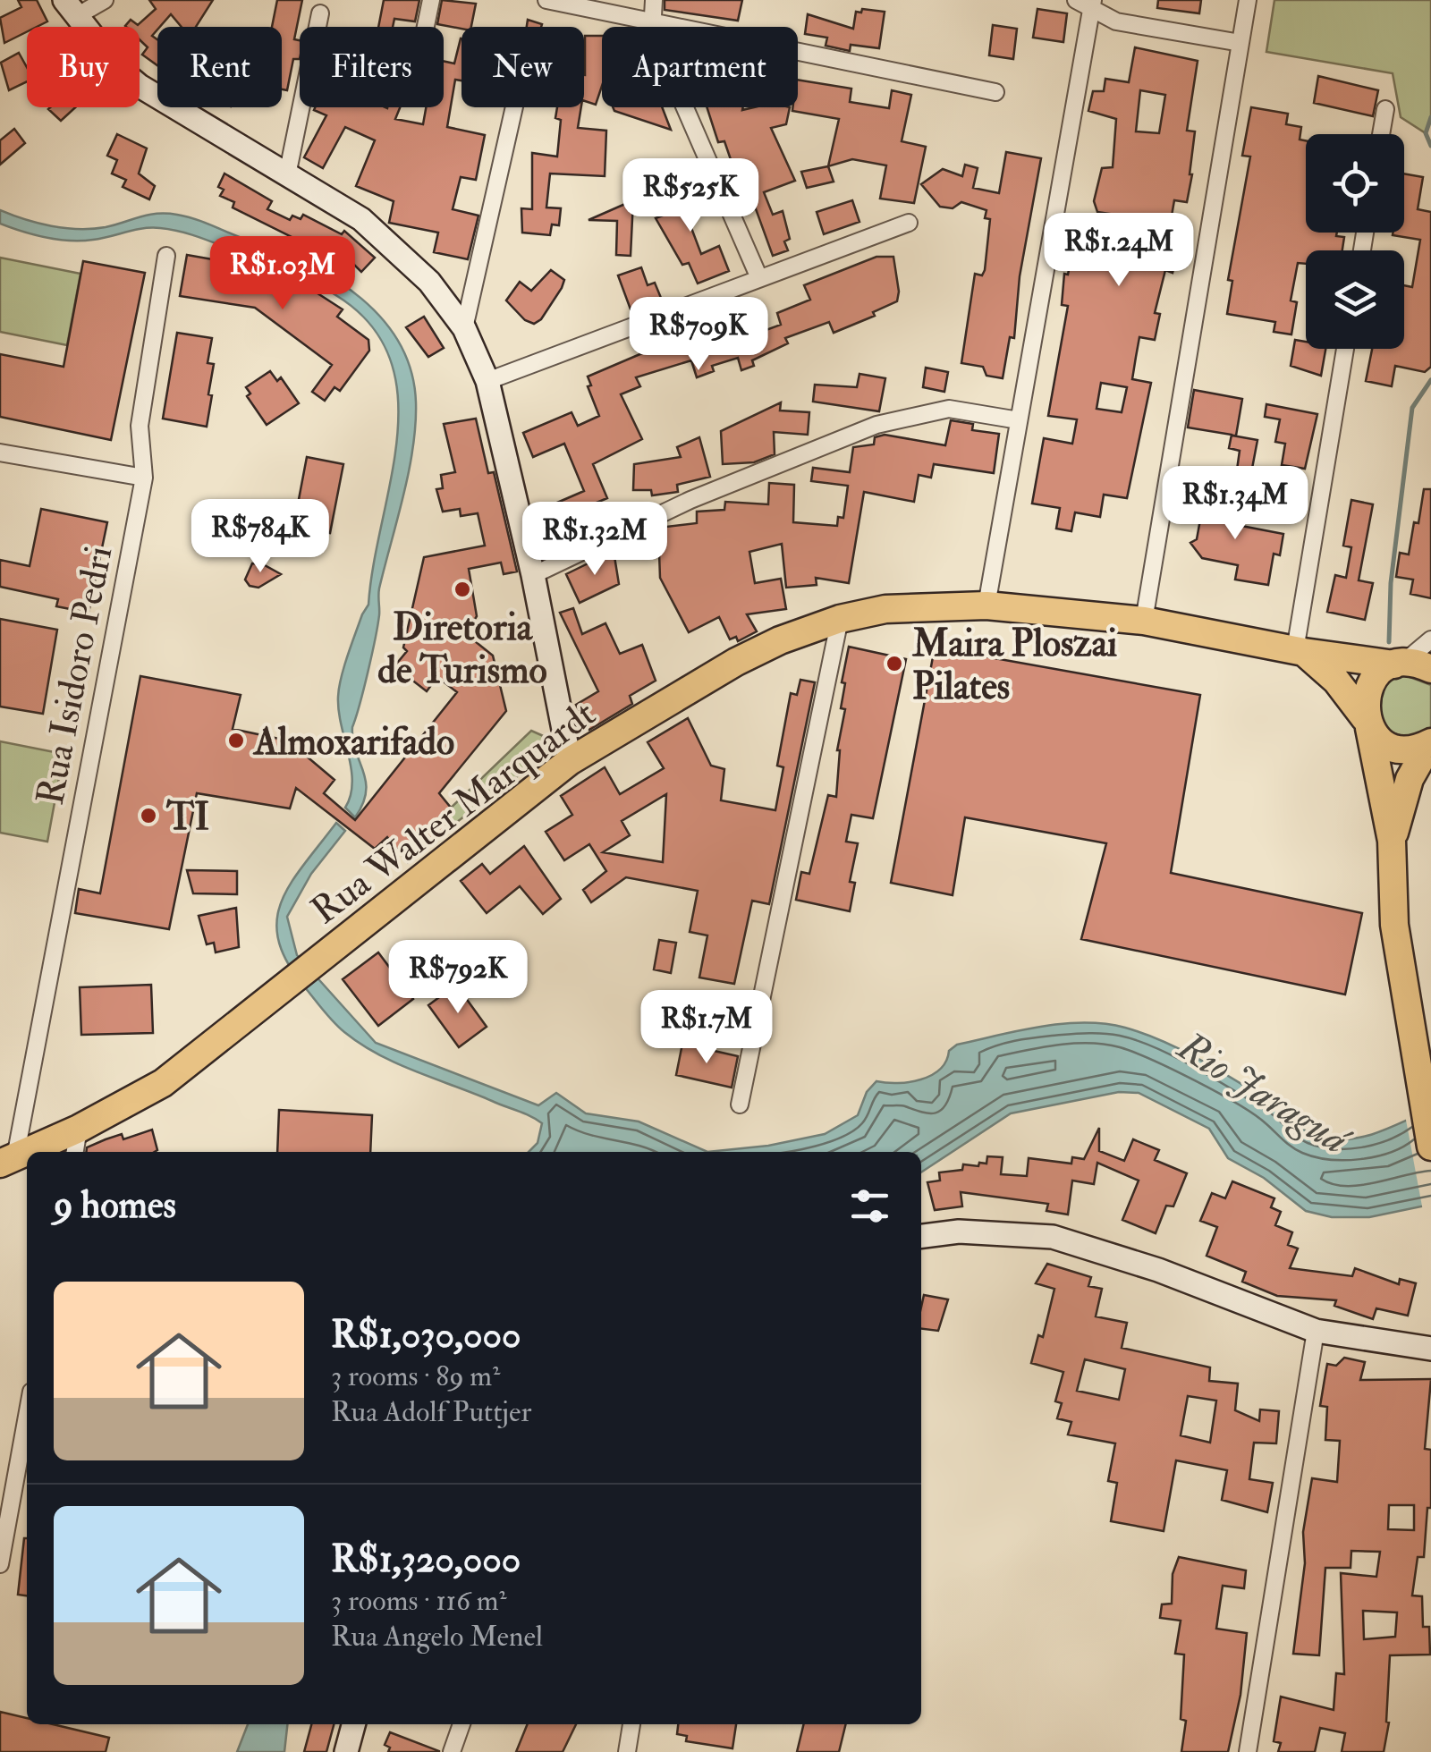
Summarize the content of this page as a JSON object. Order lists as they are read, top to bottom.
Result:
{
  "streets": {
    "main road": ["Rua Walter Marquardt"],
    "street": ["Rua Isidoro Pedri"]
  },
  "water": ["Rio Jaraguá"],
  "places": [
    "Diretoria de Turismo",
    "Maira Ploszai Pilates",
    "Almoxarifado",
    "TI"
  ],
  "page": {
    "chip": [
      "Buy",
      "Rent",
      "Filters",
      "New",
      "Apartment"
    ],
    "price": [
      "R$525K",
      "R$1.24M",
      "R$1.03M",
      "R$709K",
      "R$1.34M",
      "R$784K",
      "R$1.32M",
      "R$792K",
      "R$1.7M"
    ],
    "heading": "9 homes",
    "list": [
      {
        "name": "R$1,030,000",
        "note": "3 rooms · 89 m² · Rua Adolf Puttjer"
      },
      {
        "name": "R$1,320,000",
        "note": "3 rooms · 116 m² · Rua Angelo Menel"
      }
    ]
  }
}
